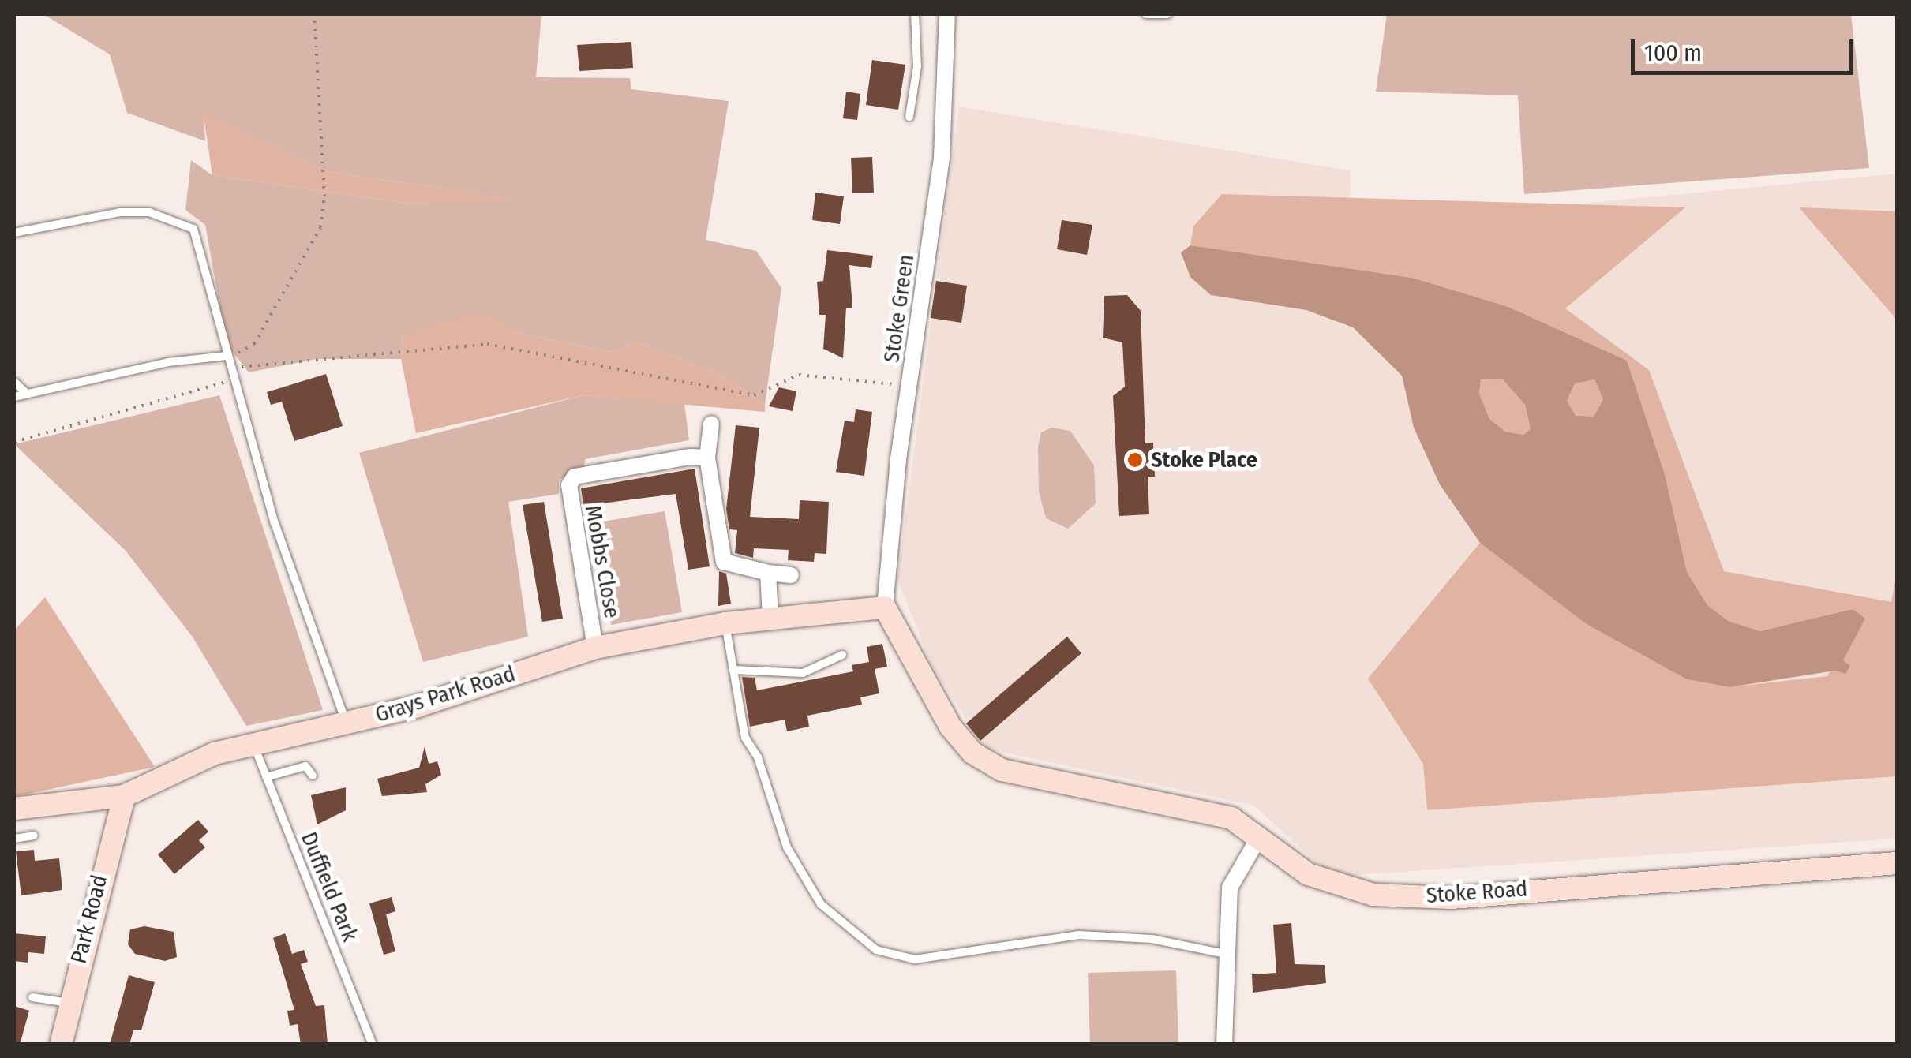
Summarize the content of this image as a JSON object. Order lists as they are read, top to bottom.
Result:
{
  "streets": {
    "main road": ["Grays Park Road", "Stoke Road", "Park Road"],
    "street": ["Stoke Green", "Mobbs Close"],
    "lane": ["Duffield Park"]
  },
  "crossings": [
    ["Stoke Green", "Grays Park Road"],
    ["Stoke Green", "Stoke Road"],
    ["Mobbs Close", "Grays Park Road"],
    ["Grays Park Road", "Duffield Park"],
    ["Grays Park Road", "Stoke Road"],
    ["Grays Park Road", "Park Road"]
  ],
  "places": ["Stoke Place"],
  "scale_bar": "100 m"
}
